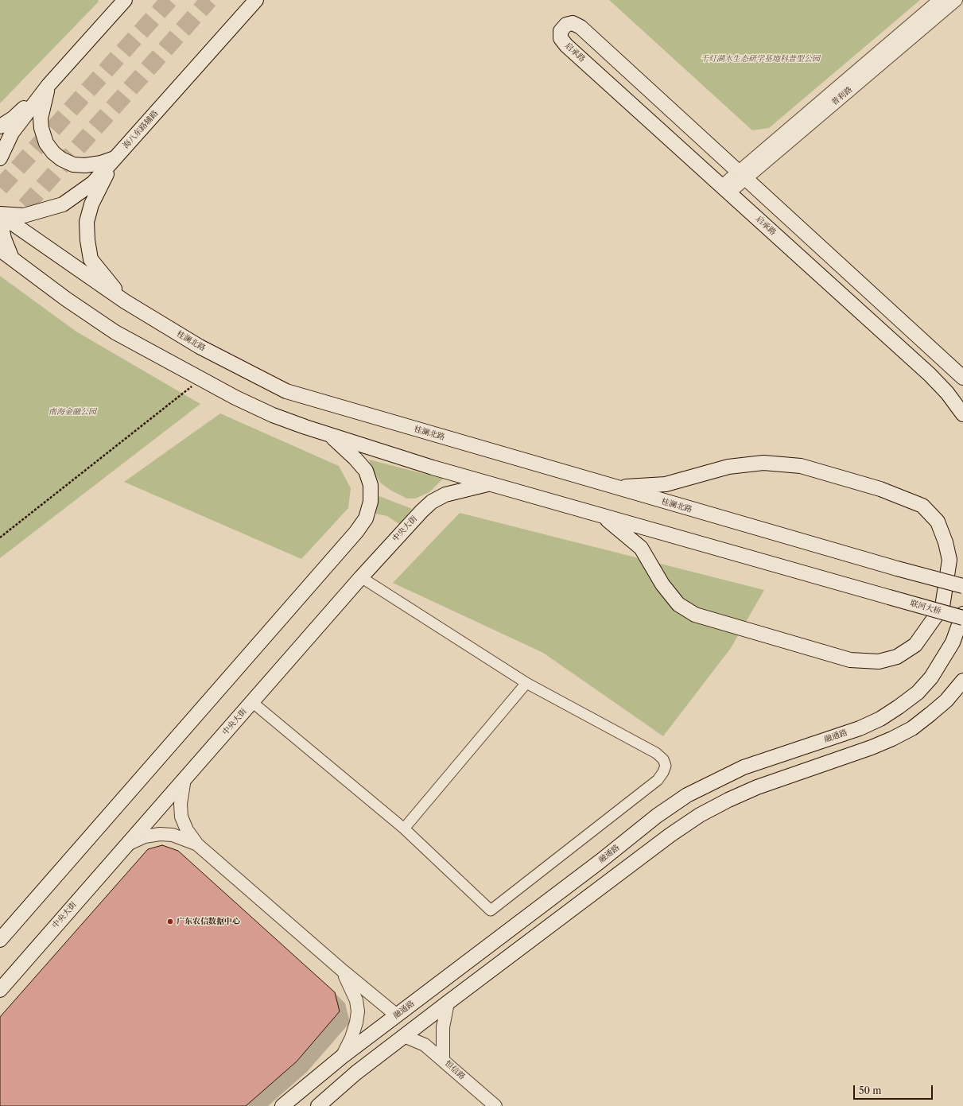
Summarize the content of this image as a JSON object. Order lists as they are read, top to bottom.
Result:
{
  "streets": {
    "main road": [
      "启承路",
      "海八东路辅路",
      "桂澜北路",
      "中央大街",
      "联河大桥",
      "融通路"
    ],
    "street": ["普利路", "恒信路"]
  },
  "crossings": [
    ["启承路", "普利路"],
    ["海八东路辅路", "桂澜北路"]
  ],
  "parks": ["千灯湖水生态研学基地科普型公园", "南海金融公园"],
  "places": ["广东农信数据中心"],
  "scale_bar": "50 m"
}
